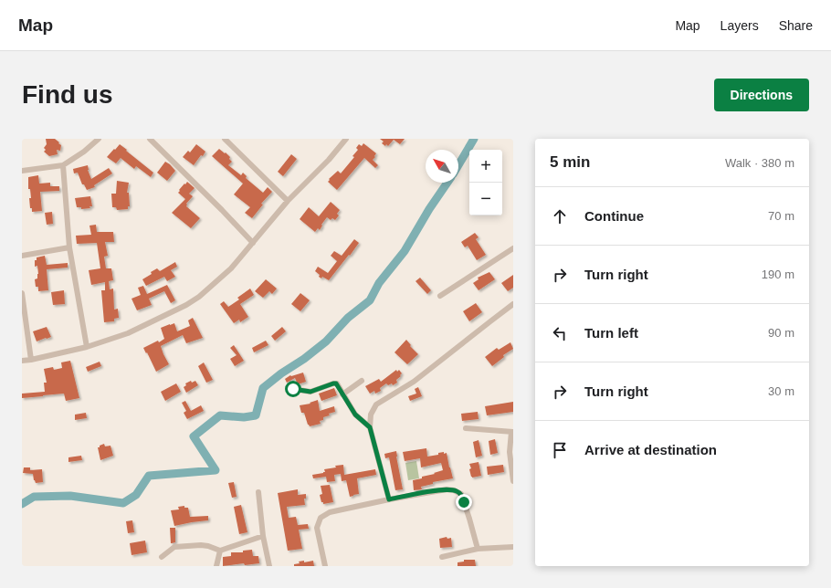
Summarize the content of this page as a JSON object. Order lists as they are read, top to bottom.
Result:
{
  "north": "top left",
  "page": {
    "header": "Map",
    "nav": ["Map", "Layers", "Share"],
    "buttons": "Directions",
    "title": "Find us",
    "heading": ["5 min", "Walk · 380 m"],
    "map_buttons": ["+", "−"],
    "list": [
      ["Continue", "70 m"],
      ["Turn right", "190 m"],
      ["Turn left", "90 m"],
      ["Turn right", "30 m"],
      "Arrive at destination"
    ]
  }
}
